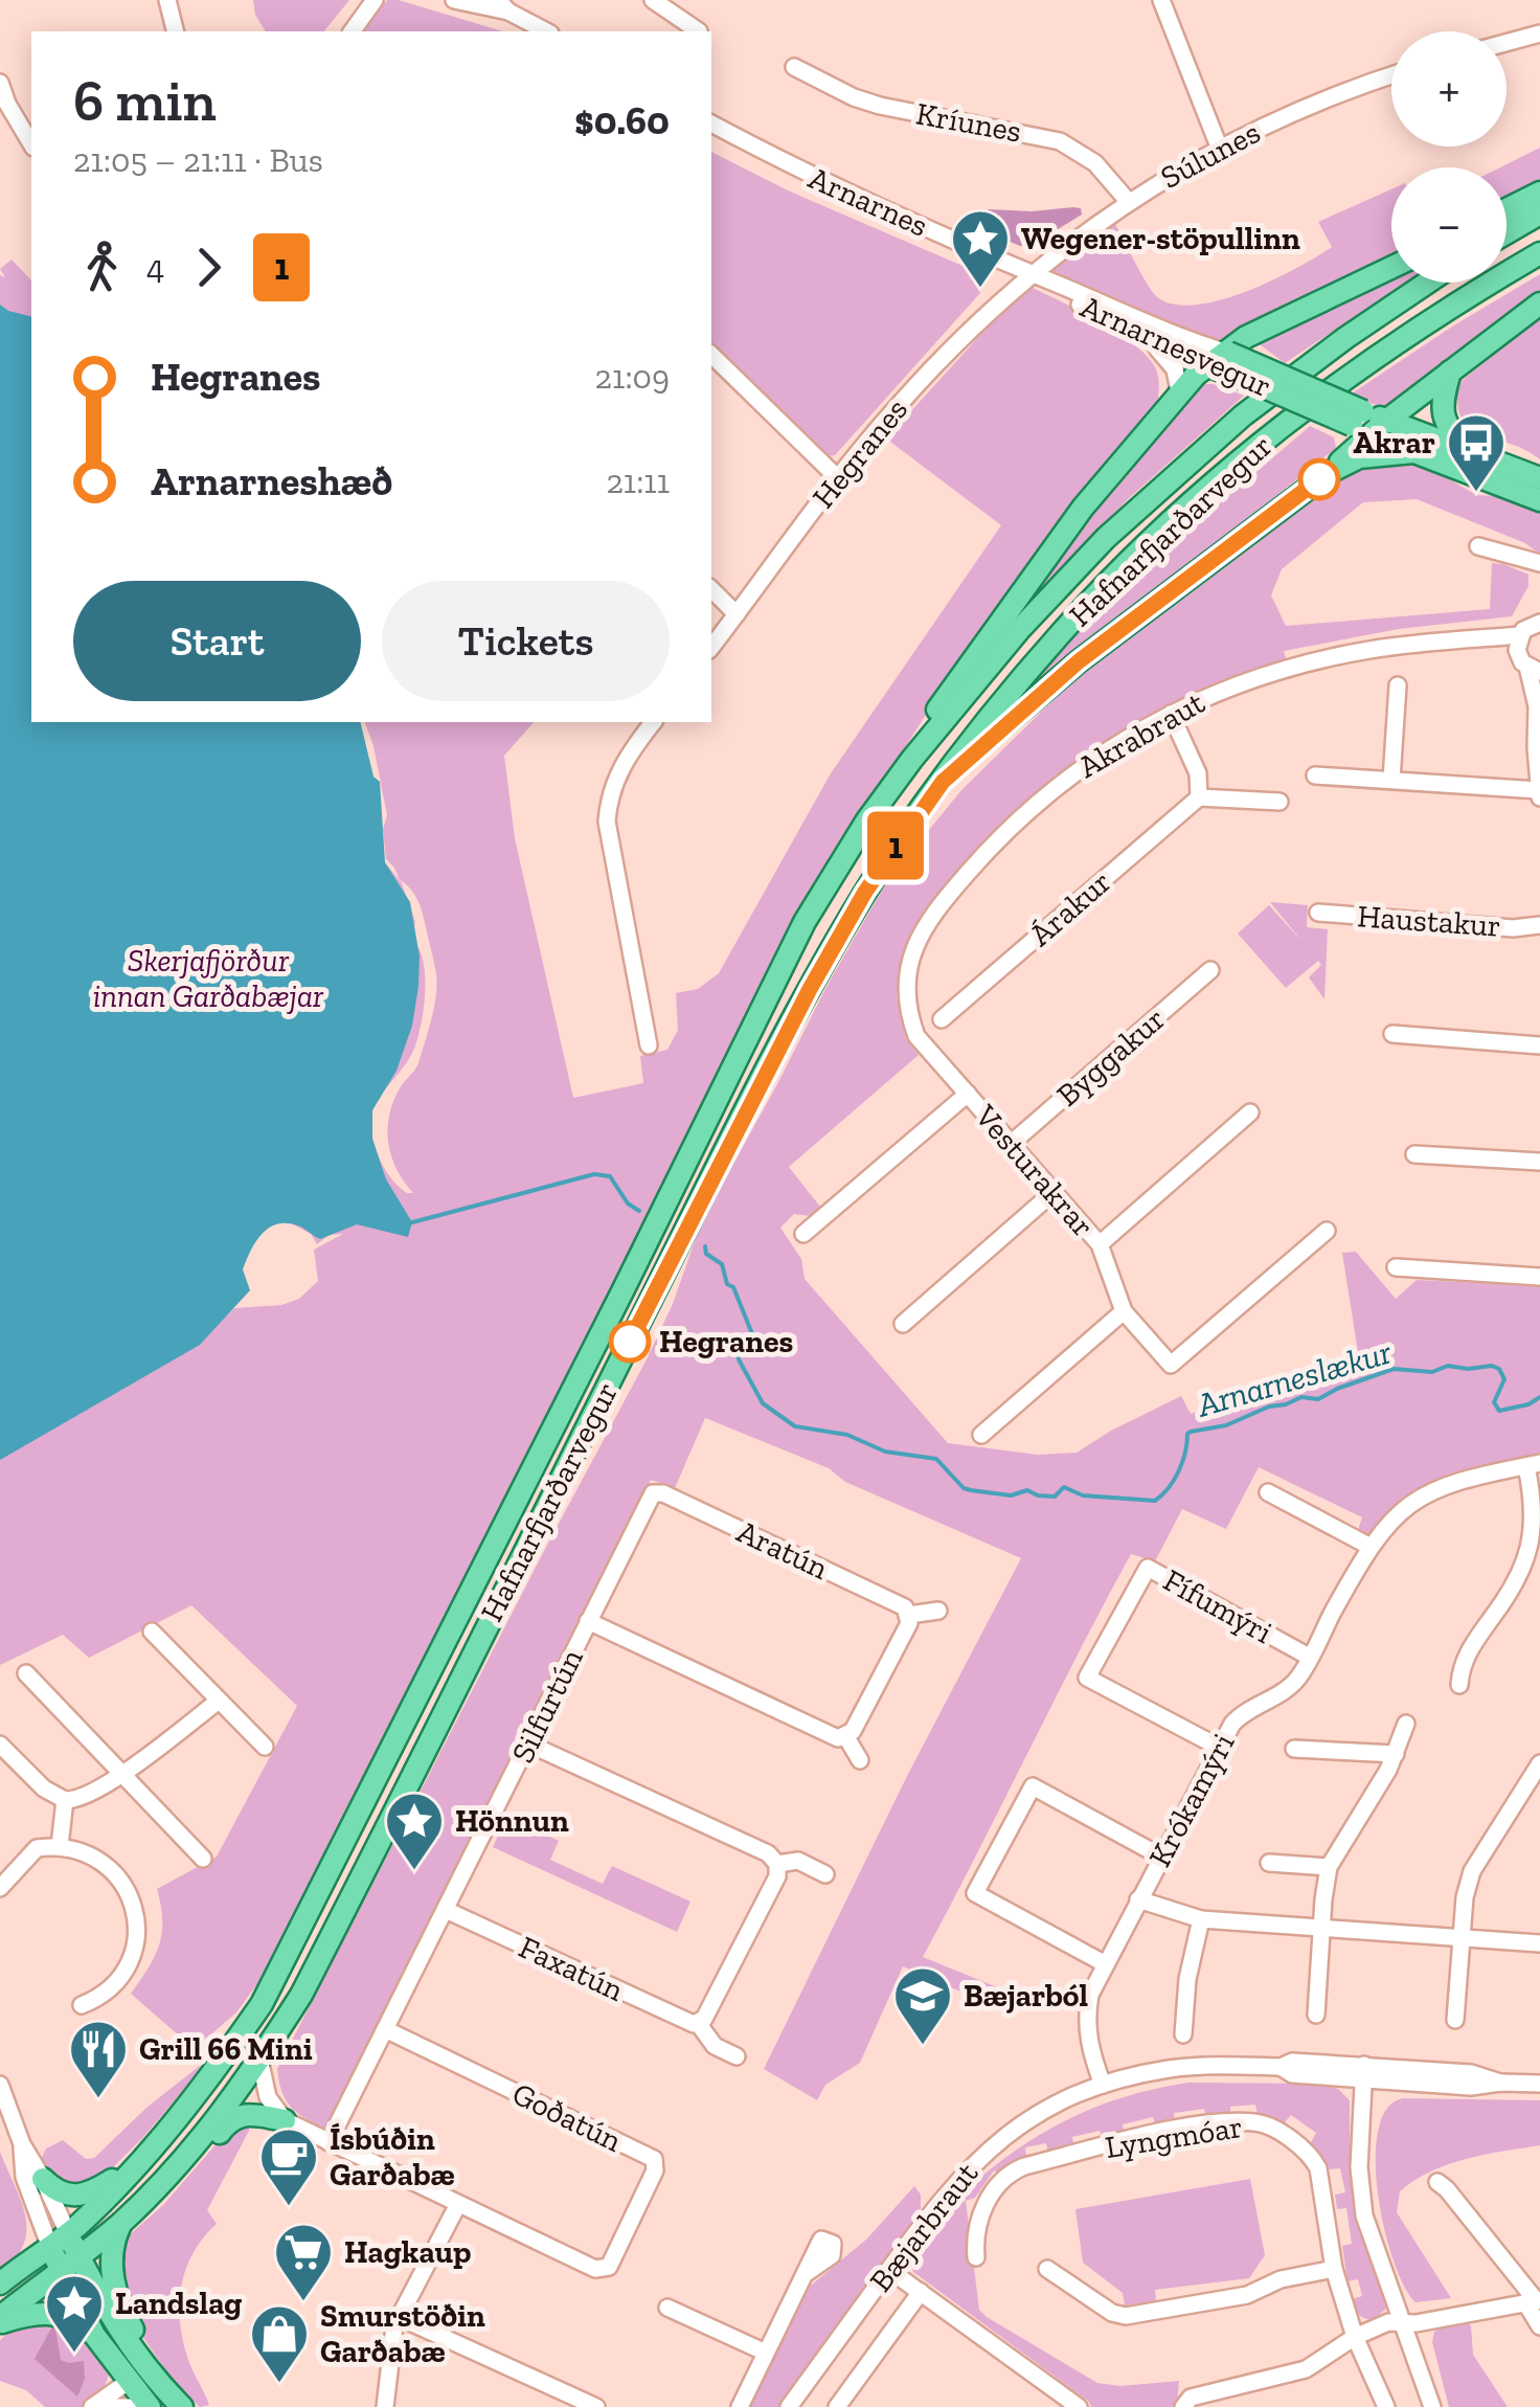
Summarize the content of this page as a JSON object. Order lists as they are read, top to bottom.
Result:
{
  "streets": {
    "main road": ["Arnarnesvegur", "Hafnarfjarðarvegur"],
    "street": [
      "Kríunes",
      "Súlunes",
      "Arnarnes",
      "Hegranes",
      "Akrabraut",
      "Árakur",
      "Haustakur",
      "Byggakur",
      "Vesturakrar",
      "Aratún",
      "Fífumýri",
      "Silfurtún",
      "Krókamýri",
      "Faxatún",
      "Goðatún",
      "Lyngmóar",
      "Bæjarbraut"
    ]
  },
  "crossings": [
    ["Kríunes", "Súlunes"],
    ["Súlunes", "Arnarnes"],
    ["Súlunes", "Arnarnesvegur"],
    ["Súlunes", "Hegranes"],
    ["Arnarnes", "Arnarnesvegur"],
    ["Arnarnes", "Hegranes"],
    ["Arnarnesvegur", "Hegranes"],
    ["Akrabraut", "Vesturakrar"],
    ["Byggakur", "Vesturakrar"],
    ["Aratún", "Silfurtún"],
    ["Fífumýri", "Krókamýri"],
    ["Silfurtún", "Faxatún"],
    ["Silfurtún", "Goðatún"],
    ["Krókamýri", "Bæjarbraut"]
  ],
  "water": ["Arnarneslækur"],
  "parks": ["Skerjafjörður innan Garðabæjar"],
  "places": {
    "place": ["Wegener-stöpullinn", "Hönnun", "Landslag"],
    "bus stop": ["Akrar"],
    "other": ["Hegranes"],
    "school or university": ["Bæjarból"],
    "restaurant": ["Grill 66 Mini"],
    "cafe": ["Ísbúðin Garðabæ"],
    "supermarket": ["Hagkaup"],
    "shop": ["Smurstöðin Garðabæ"]
  },
  "lines": ["bus line 1"],
  "page": {
    "on_map": "1",
    "map_buttons": ["+", "−"],
    "heading": ["6 min", "21:05 – 21:11 · Bus", "$0.60"],
    "legs": ["4", "1"],
    "list": [
      {
        "name": "Hegranes",
        "value": "21:09"
      },
      {
        "name": "Arnarneshæð",
        "value": "21:11"
      }
    ],
    "buttons": ["Start", "Tickets"]
  }
}
